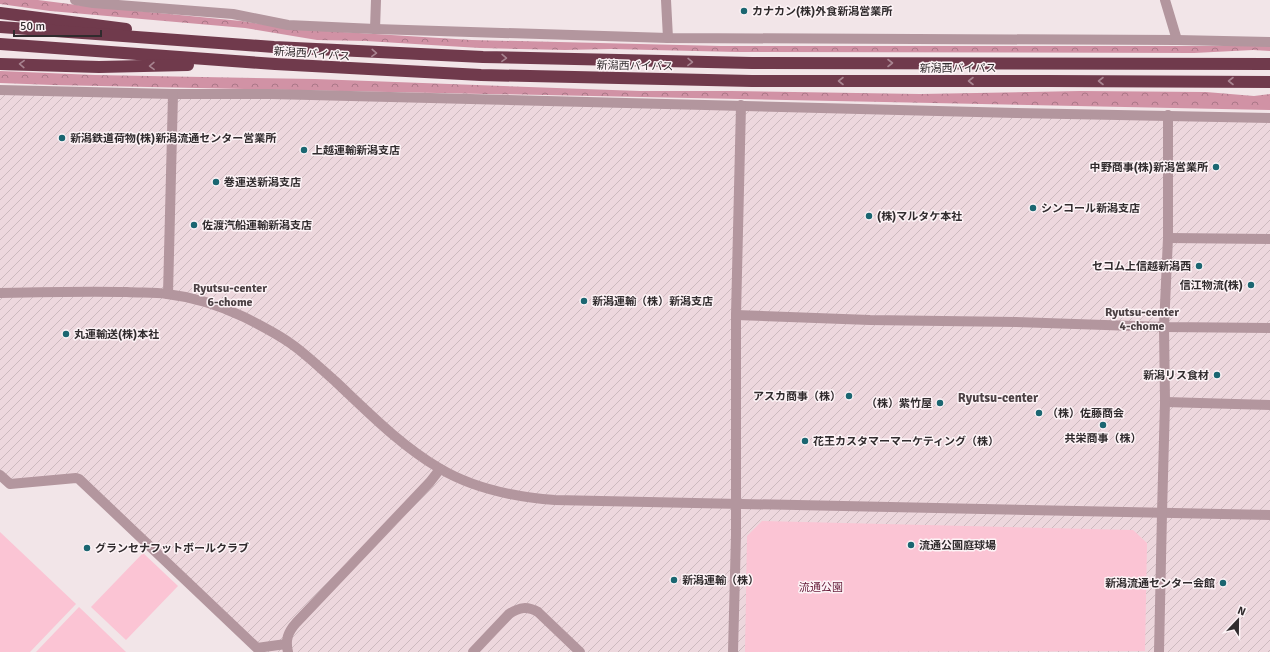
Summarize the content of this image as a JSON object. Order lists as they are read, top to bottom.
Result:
{
  "streets": {
    "highway": ["新潟西バイパス"]
  },
  "districts": ["Ryutsu-center 6-chome", "Ryutsu-center 4-chome", "Ryutsu-center"],
  "parks": ["流通公園"],
  "places": [
    "カナカン(株)外食新潟営業所",
    "新潟鉄道荷物(株)新潟流通センター営業所",
    "上越運輸新潟支店",
    "中野商事(株)新潟営業所",
    "巻運送新潟支店",
    "シンコール新潟支店",
    "(株)マルタケ本社",
    "佐渡汽船運輸新潟支店",
    "セコム上信越新潟西",
    "信江物流(株)",
    "新潟運輸（株）新潟支店",
    "丸運輸送(株)本社",
    "新潟リス食材",
    "アスカ商事（株）",
    "（株）紫竹屋",
    "（株）佐藤商会",
    "共栄商事（株）",
    "花王カスタマーマーケティング（株）",
    "流通公園庭球場",
    "グランセナフットボールクラブ",
    "新潟運輸（株）",
    "新潟流通センター会館"
  ],
  "scale_bar": "50 m",
  "north": "top"
}
